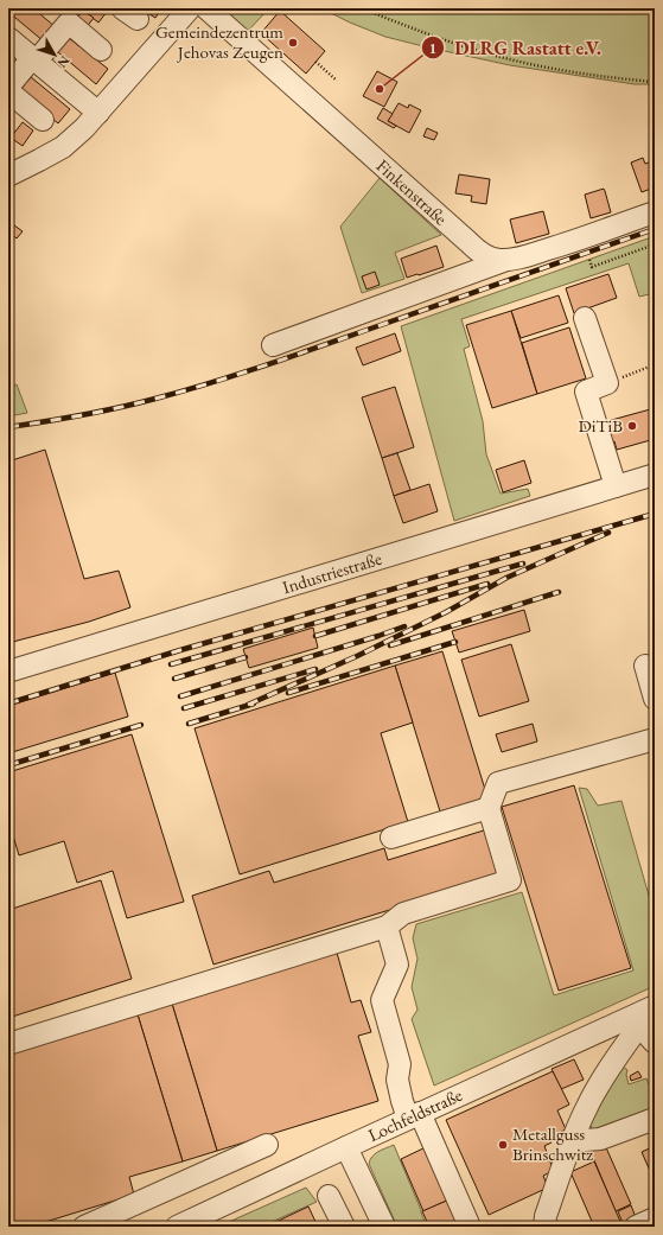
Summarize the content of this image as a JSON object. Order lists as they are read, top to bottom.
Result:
{
  "streets": {
    "street": ["Finkenstraße", "Industriestraße", "Lochfeldstraße"]
  },
  "places": [
    "Gemeindezentrum Jehovas Zeugen",
    "DLRG Rastatt e.V.",
    "DiTiB",
    "Metallguss Brinschwitz"
  ],
  "north": "bottom right"
}
